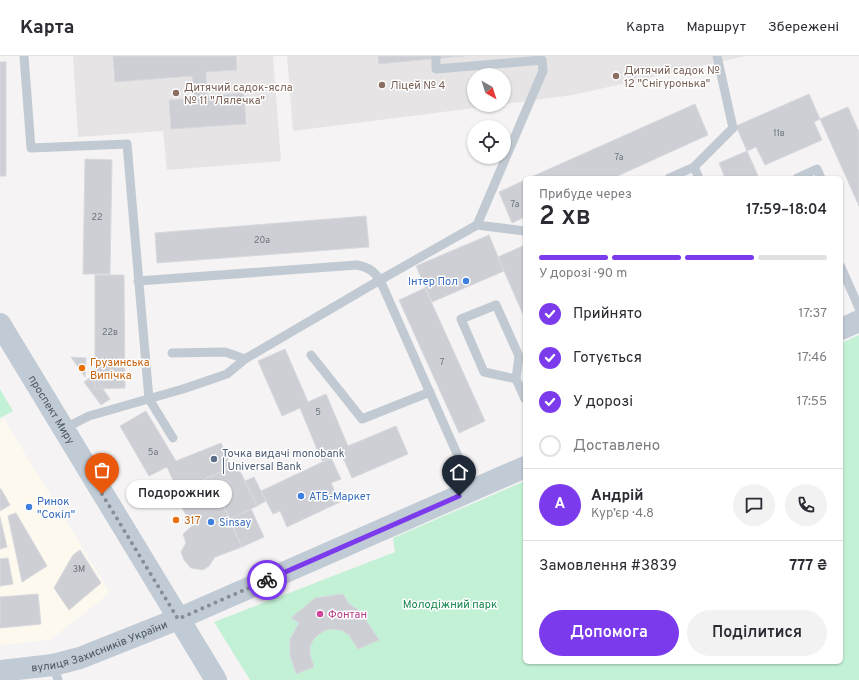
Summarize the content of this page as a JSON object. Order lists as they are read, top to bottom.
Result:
{
  "streets": {
    "street": ["проспект Миру", "вулиця Захисників України"]
  },
  "crossings": [
    ["проспект Миру", "вулиця Захисників України"]
  ],
  "parks": ["Молодіжний парк"],
  "places": [
    "Дитячий садок № 12 \"Снігуронька\"",
    "Ліцей № 4",
    "Дитячий садок-ясла № 11 \"Лялечка\"",
    "Інтер Пол",
    "Грузинська Випічка",
    "Точка видачі monobank | Universal Bank",
    "Подорожник",
    "АТБ-Маркет",
    "Ринок \"Сокіл\"",
    "317",
    "Sinsay",
    "Фонтан"
  ],
  "house_numbers": [
    "11в",
    "7а",
    "7а",
    "22",
    "20а",
    "22в",
    "7",
    "5",
    "5а",
    "3М"
  ],
  "north": "bottom right",
  "page": {
    "header": "Карта",
    "nav": ["Карта", "Маршрут", "Збережені"],
    "heading": ["2 хв", "Прибуде через", "17:59–18:04"],
    "panel": [
      "Андрій",
      "Кур’єр · 4.8",
      "Замовлення #3839",
      "777 ₴"
    ],
    "bar": "У дорозі · 90 m",
    "list": [
      ["Прийнято", "17:37"],
      ["Готується", "17:46"],
      ["У дорозі", "17:55"],
      "Доставлено"
    ],
    "bubble": "Подорожник",
    "round": "А",
    "buttons": ["Допомога", "Поділитися"]
  }
}
